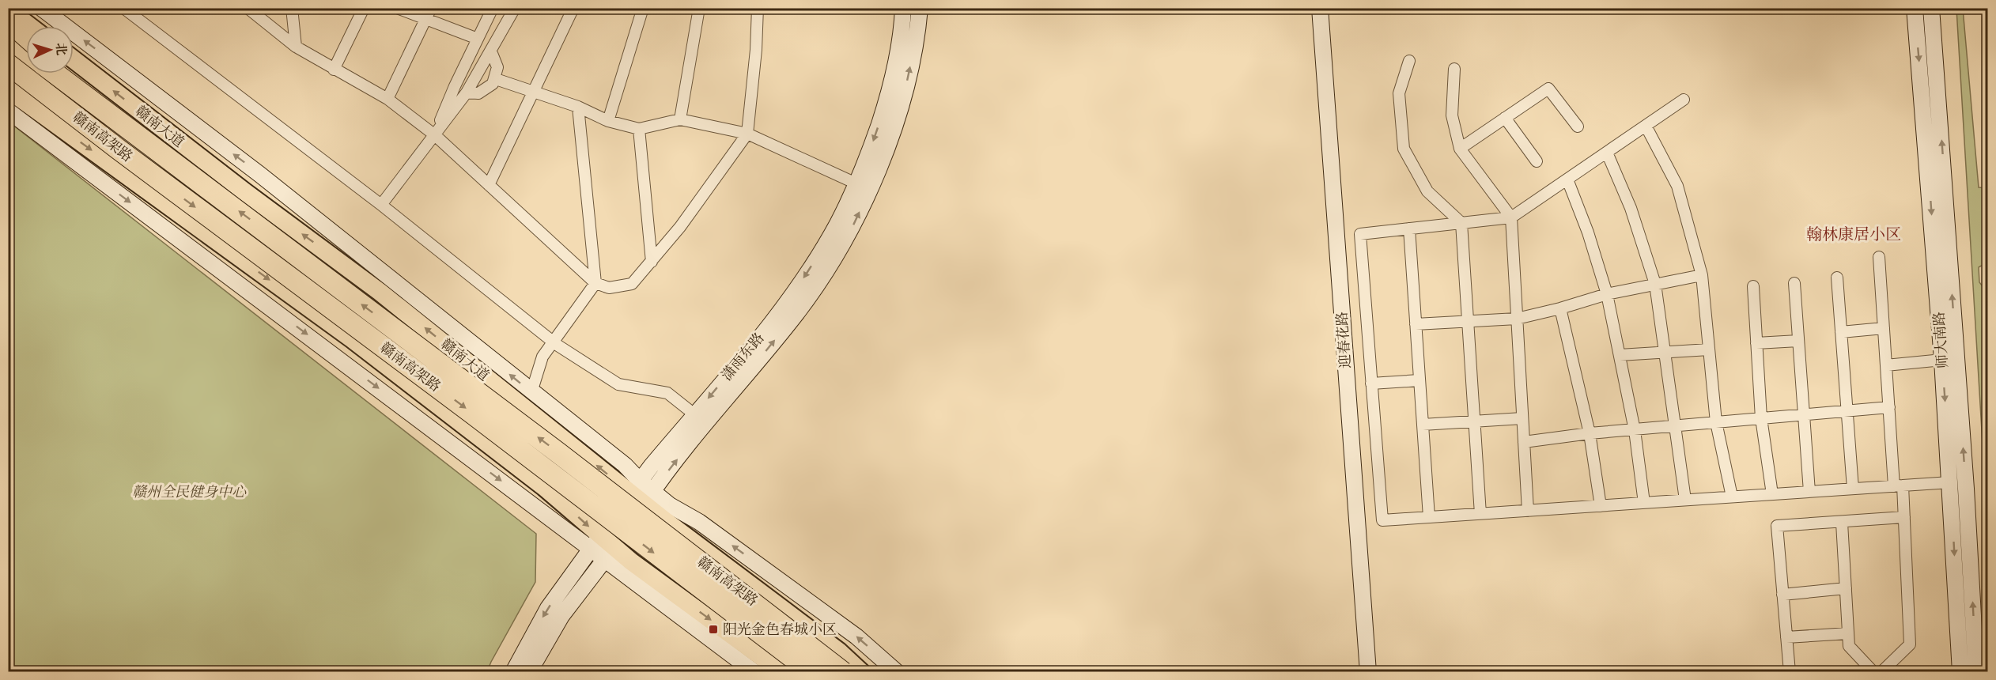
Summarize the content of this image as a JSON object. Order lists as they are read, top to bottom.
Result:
{
  "streets": {
    "highway": ["赣南高架路"],
    "main road": [
      "赣南大道",
      "迎春花路",
      "师大南路",
      "潇雨东路"
    ]
  },
  "crossings": [
    ["赣南大道", "潇雨东路"]
  ],
  "districts": ["翰林康居小区"],
  "parks": ["赣州全民健身中心"],
  "places": {
    "transit": ["阳光金色春城小区"]
  },
  "north": "right"
}
